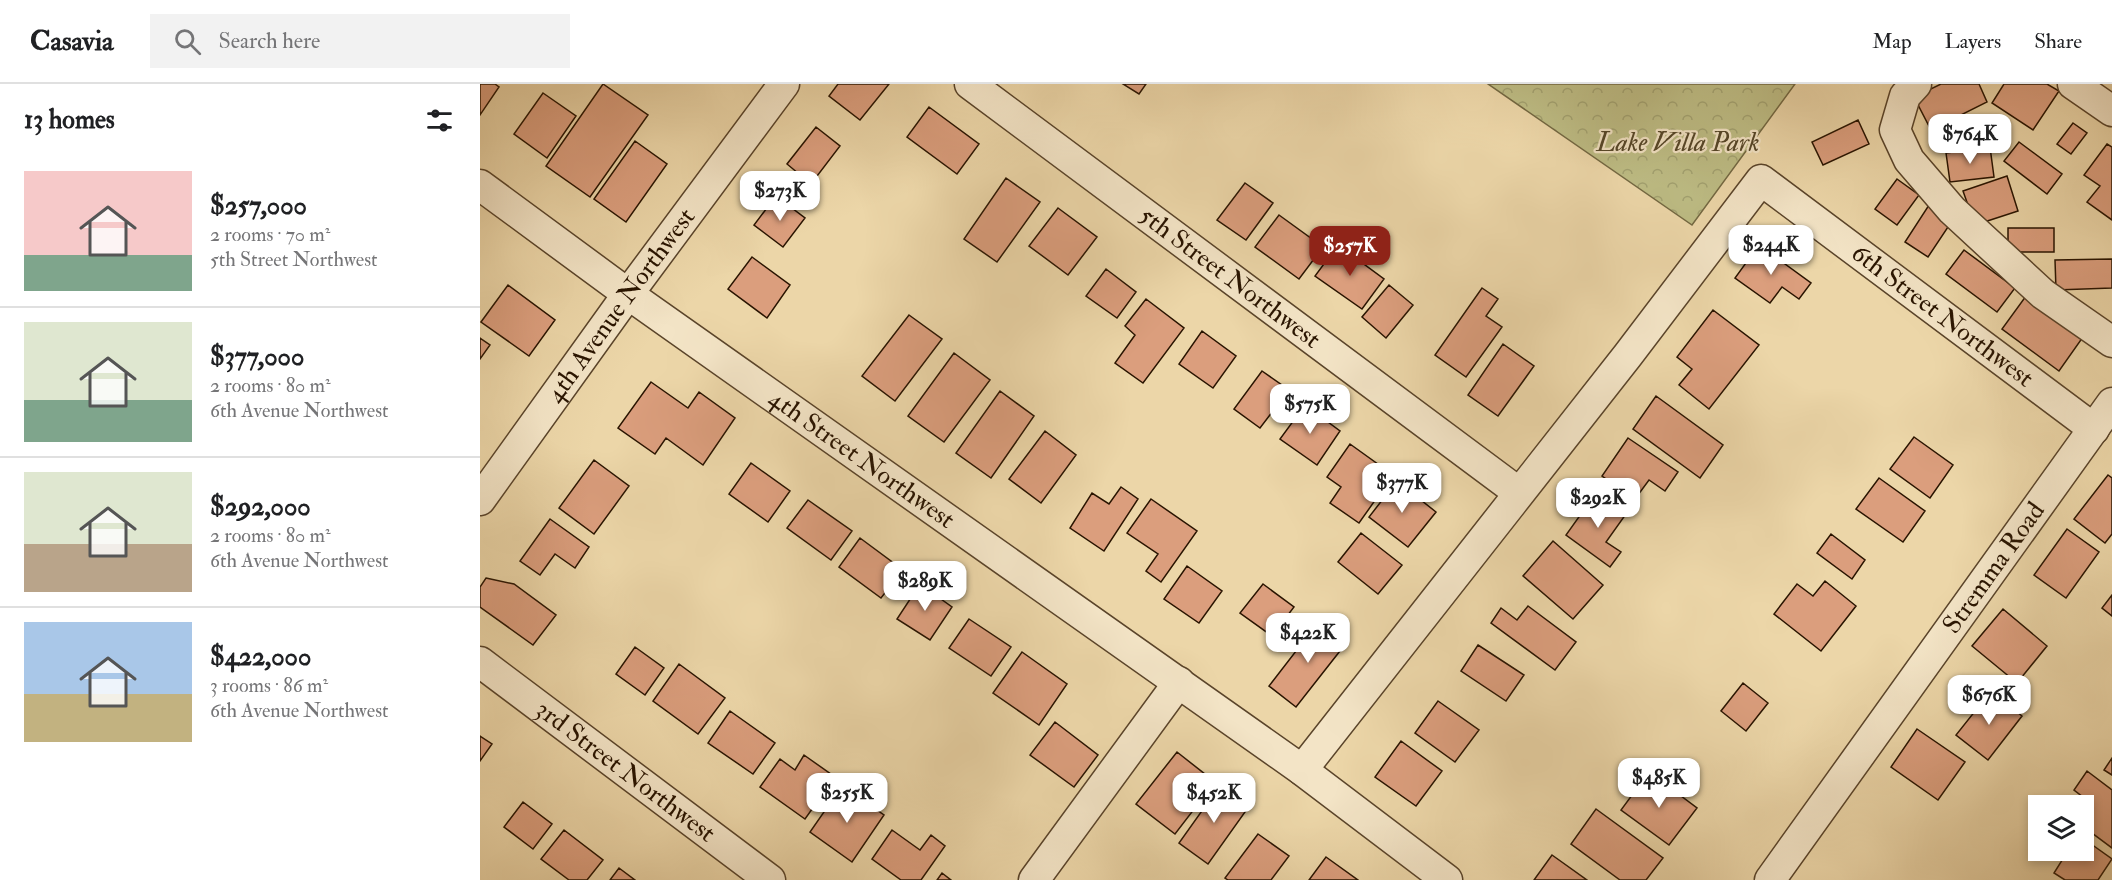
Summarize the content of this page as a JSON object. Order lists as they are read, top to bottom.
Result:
{
  "streets": {
    "street": [
      "5th Street Northwest",
      "4th Avenue Northwest",
      "6th Street Northwest",
      "4th Street Northwest",
      "Stremma Road",
      "3rd Street Northwest"
    ]
  },
  "crossings": [
    ["5th Street Northwest", "6th Street Northwest"],
    ["4th Avenue Northwest", "4th Street Northwest"],
    ["6th Street Northwest", "Stremma Road"]
  ],
  "parks": ["Lake Villa Park"],
  "page": {
    "header": "Casavia",
    "search": "Search here",
    "nav": ["Map", "Layers", "Share"],
    "heading": "13 homes",
    "price": [
      "$764K",
      "$273K",
      "$244K",
      "$257K",
      "$575K",
      "$377K",
      "$292K",
      "$289K",
      "$422K",
      "$676K",
      "$485K",
      "$255K",
      "$452K"
    ],
    "list": [
      {
        "name": "$257,000",
        "note": "2 rooms · 70 m² · 5th Street Northwest"
      },
      {
        "name": "$377,000",
        "note": "2 rooms · 80 m² · 6th Avenue Northwest"
      },
      {
        "name": "$292,000",
        "note": "2 rooms · 80 m² · 6th Avenue Northwest"
      },
      {
        "name": "$422,000",
        "note": "3 rooms · 86 m² · 6th Avenue Northwest"
      }
    ]
  }
}
